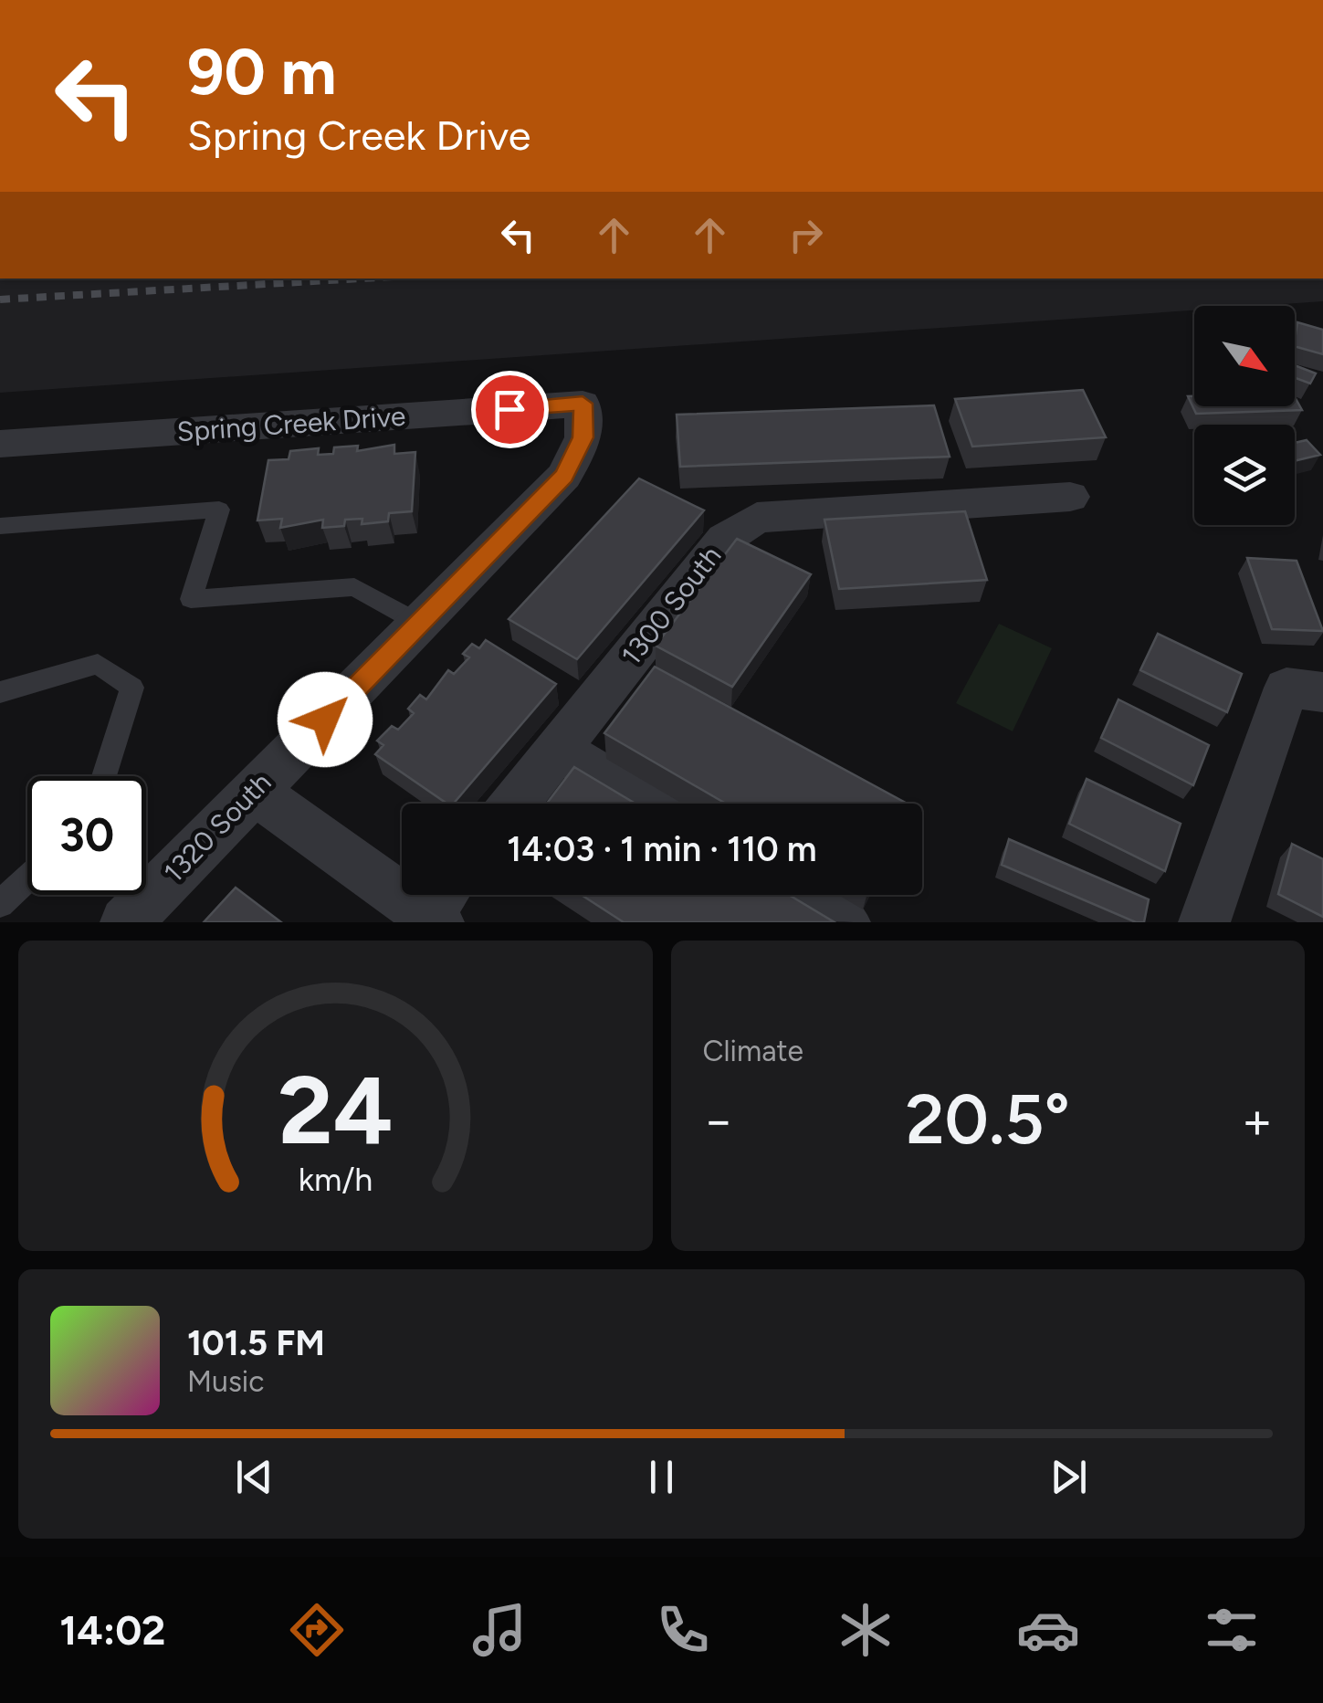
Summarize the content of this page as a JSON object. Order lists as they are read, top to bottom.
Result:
{
  "streets": {
    "street": ["Spring Creek Drive", "1300 South", "1320 South"]
  },
  "crossings": [
    ["Spring Creek Drive", "1320 South"]
  ],
  "north": "bottom right",
  "page": {
    "turn": ["90 m", "Spring Creek Drive"],
    "limit": "30",
    "trip": "14:03 · 1 min · 110 m",
    "tile": "Climate",
    "heat": ["−", "20.5°", "+"],
    "song": ["101.5 FM", "Music"],
    "tabs": "14:02",
    "gauge": ["24", "km/h"]
  }
}
